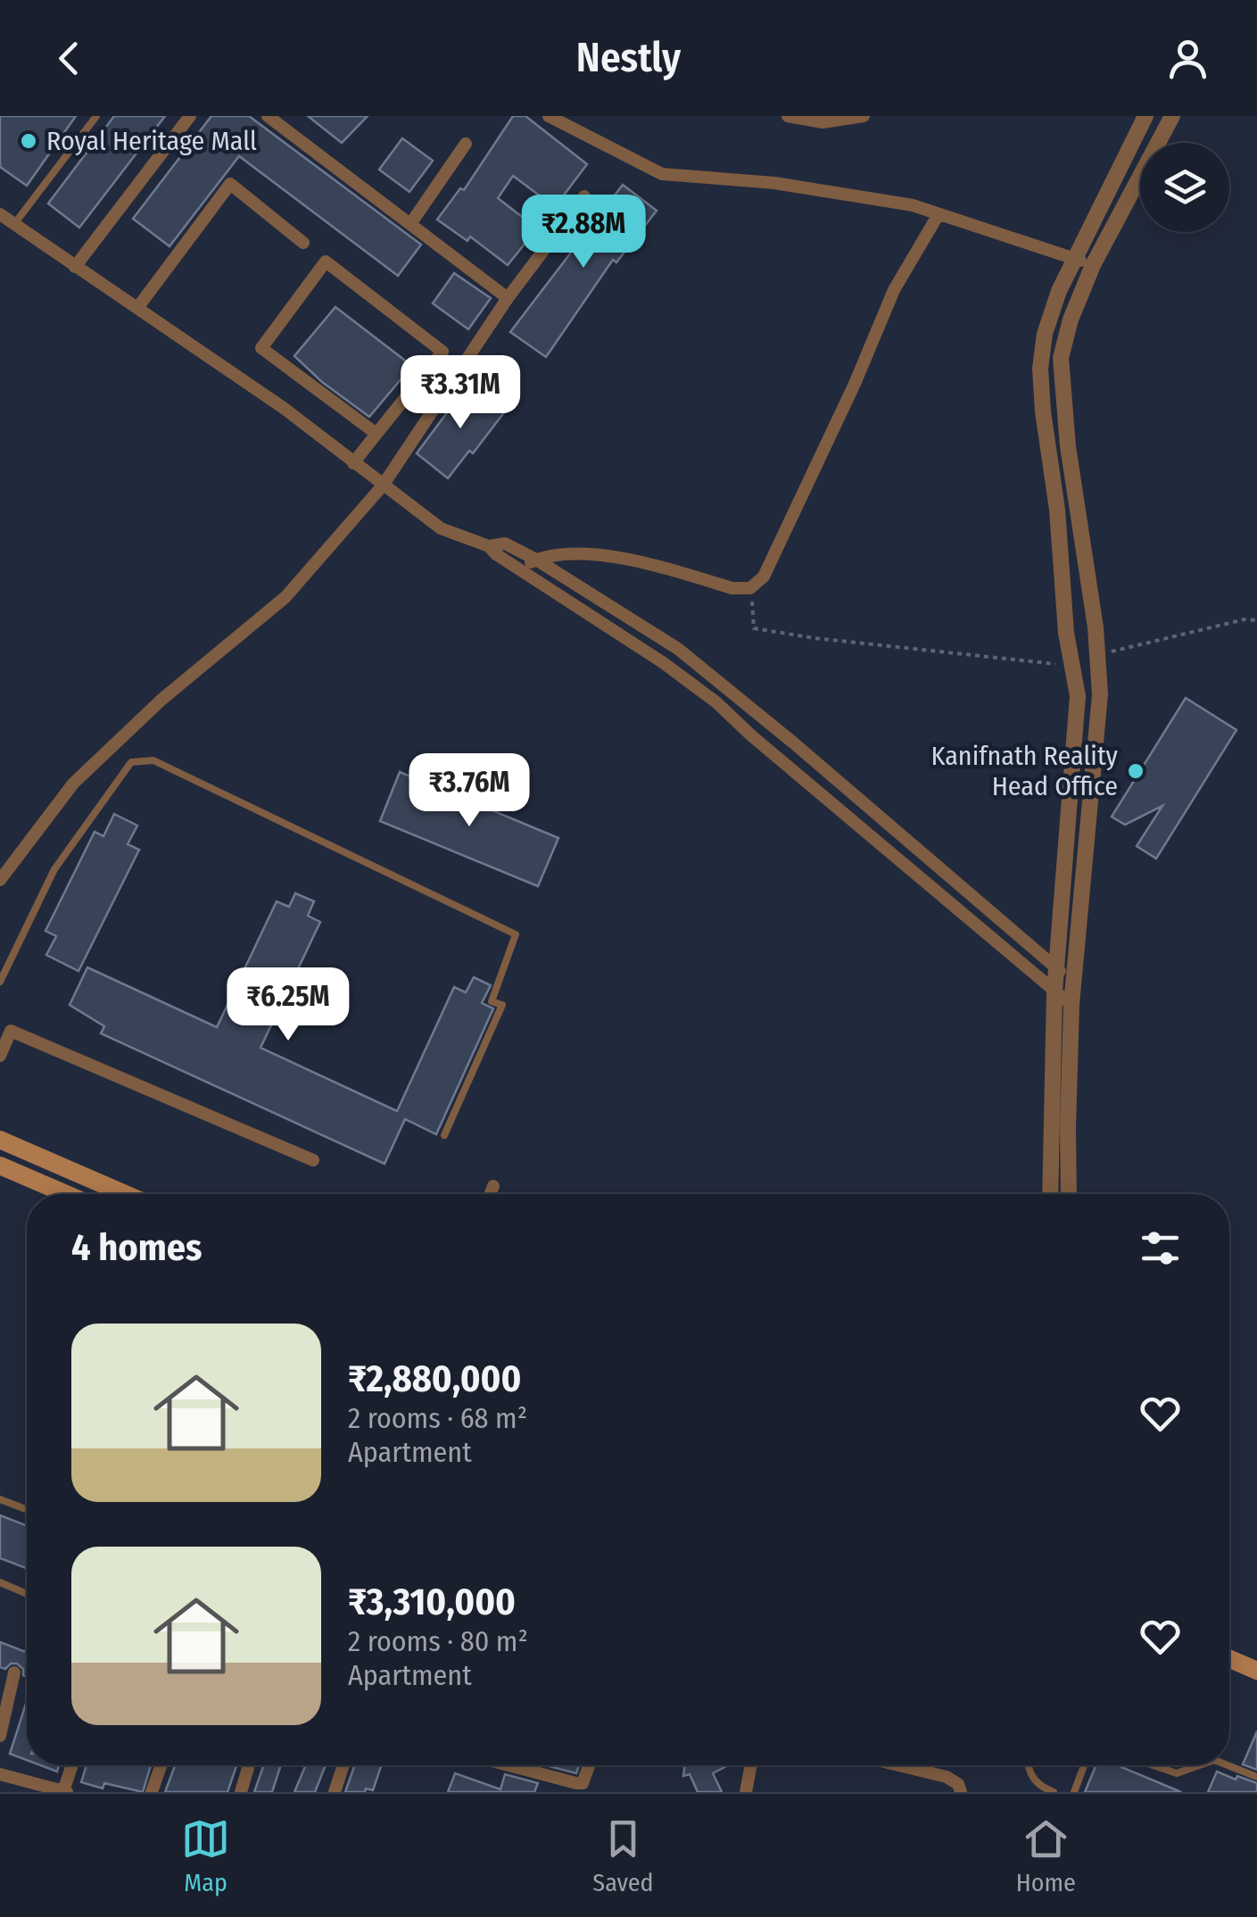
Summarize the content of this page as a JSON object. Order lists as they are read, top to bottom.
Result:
{
  "places": ["Royal Heritage Mall", "Kanifnath Reality Head Office"],
  "page": {
    "header": "Nestly",
    "price": [
      "₹2.88M",
      "₹3.31M",
      "₹3.76M",
      "₹6.25M"
    ],
    "heading": "4 homes",
    "list": [
      {
        "name": "₹2,880,000",
        "note": "2 rooms · 68 m² · Apartment"
      },
      {
        "name": "₹3,310,000",
        "note": "2 rooms · 80 m² · Apartment"
      }
    ],
    "tabs": ["Map", "Saved", "Home"]
  }
}
